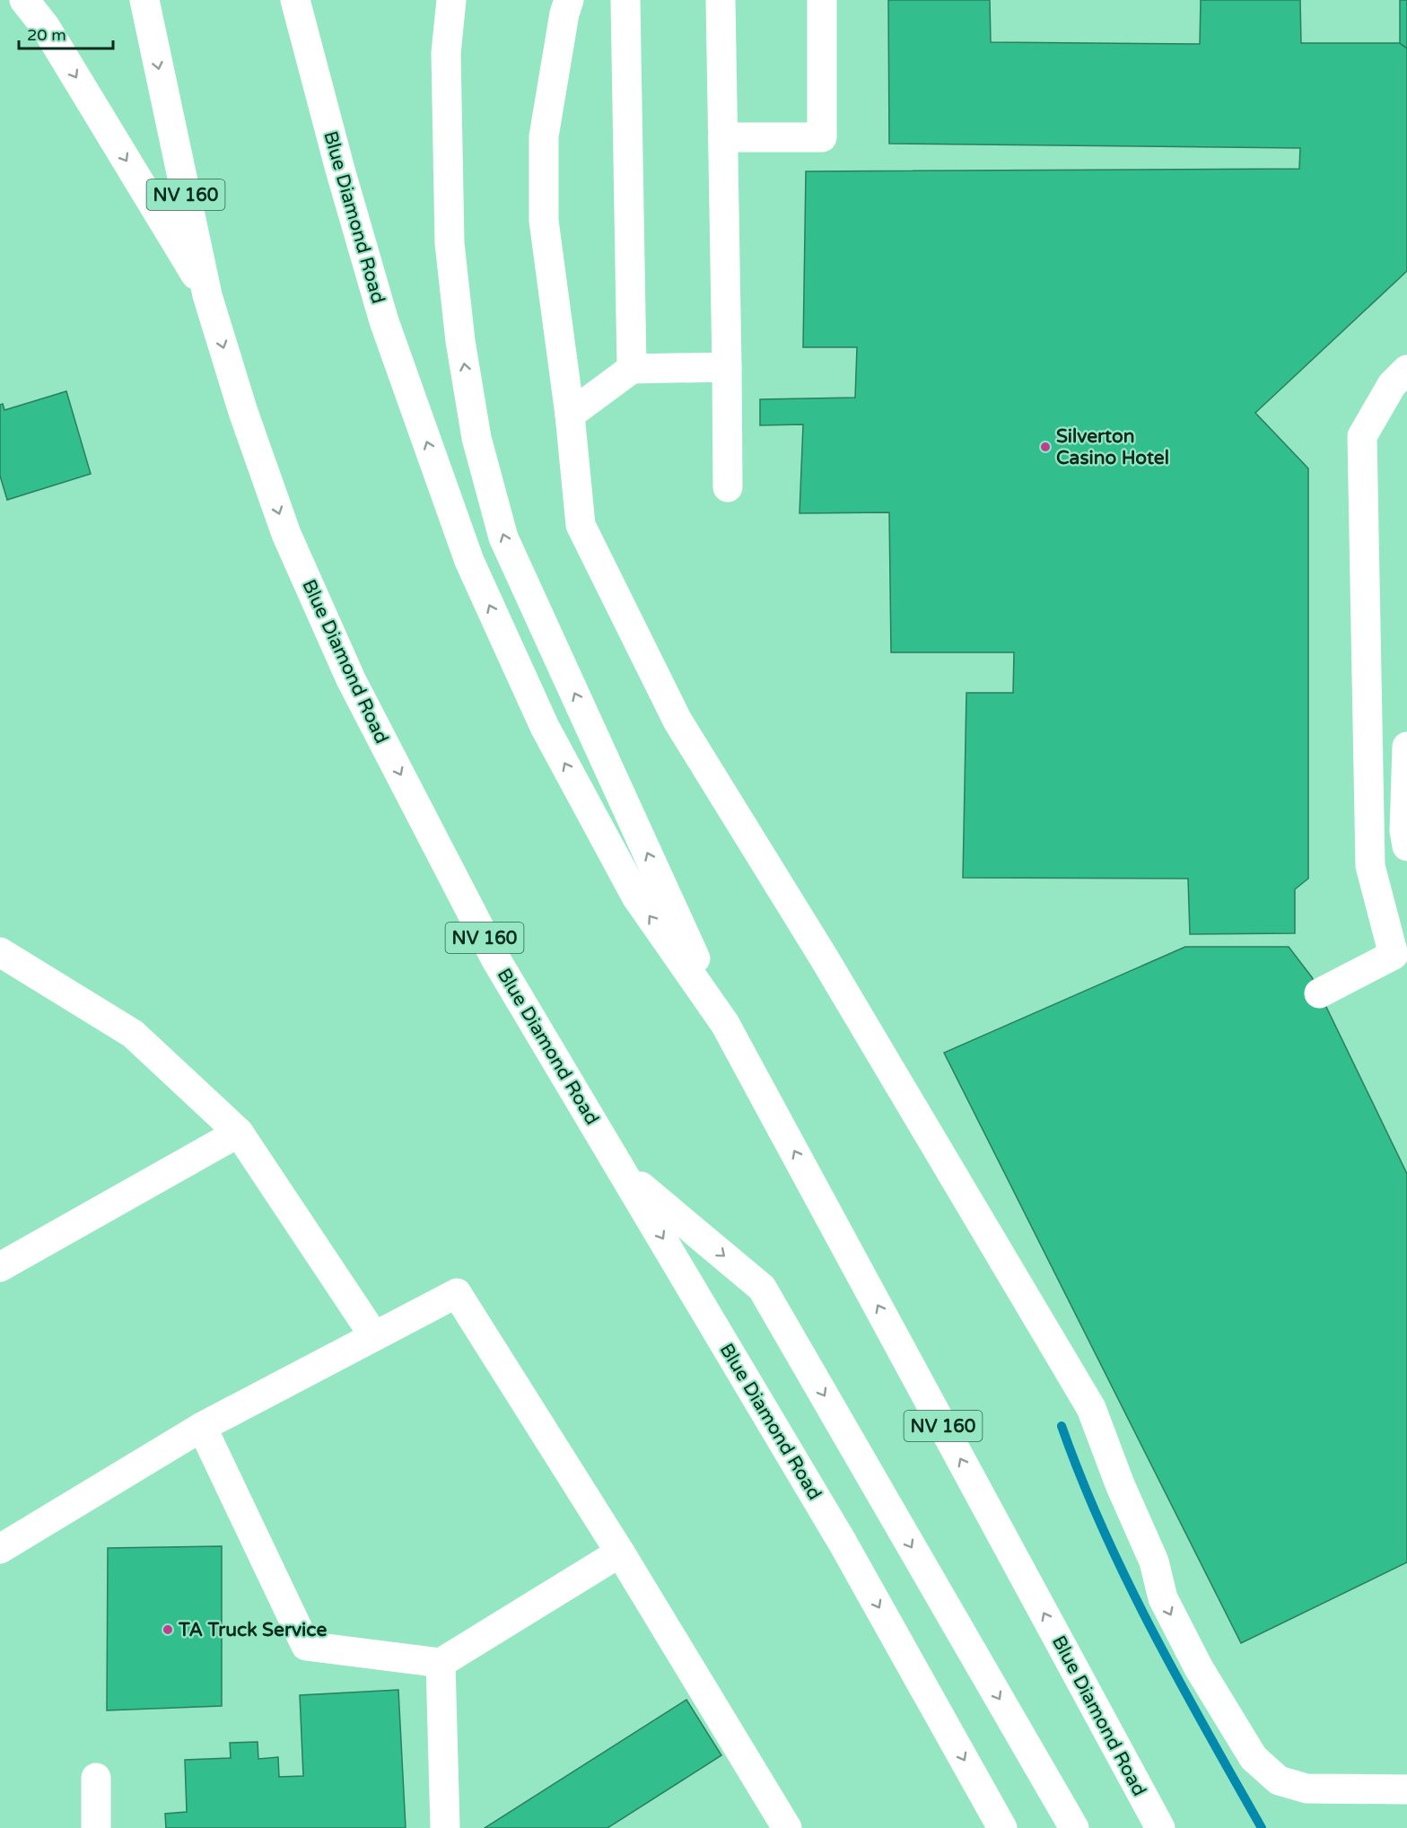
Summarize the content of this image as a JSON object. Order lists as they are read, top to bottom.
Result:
{
  "streets": {
    "main road": ["NV 160", "Blue Diamond Road"]
  },
  "places": ["Silverton Casino Hotel", "TA Truck Service"],
  "scale_bar": "20 m"
}
